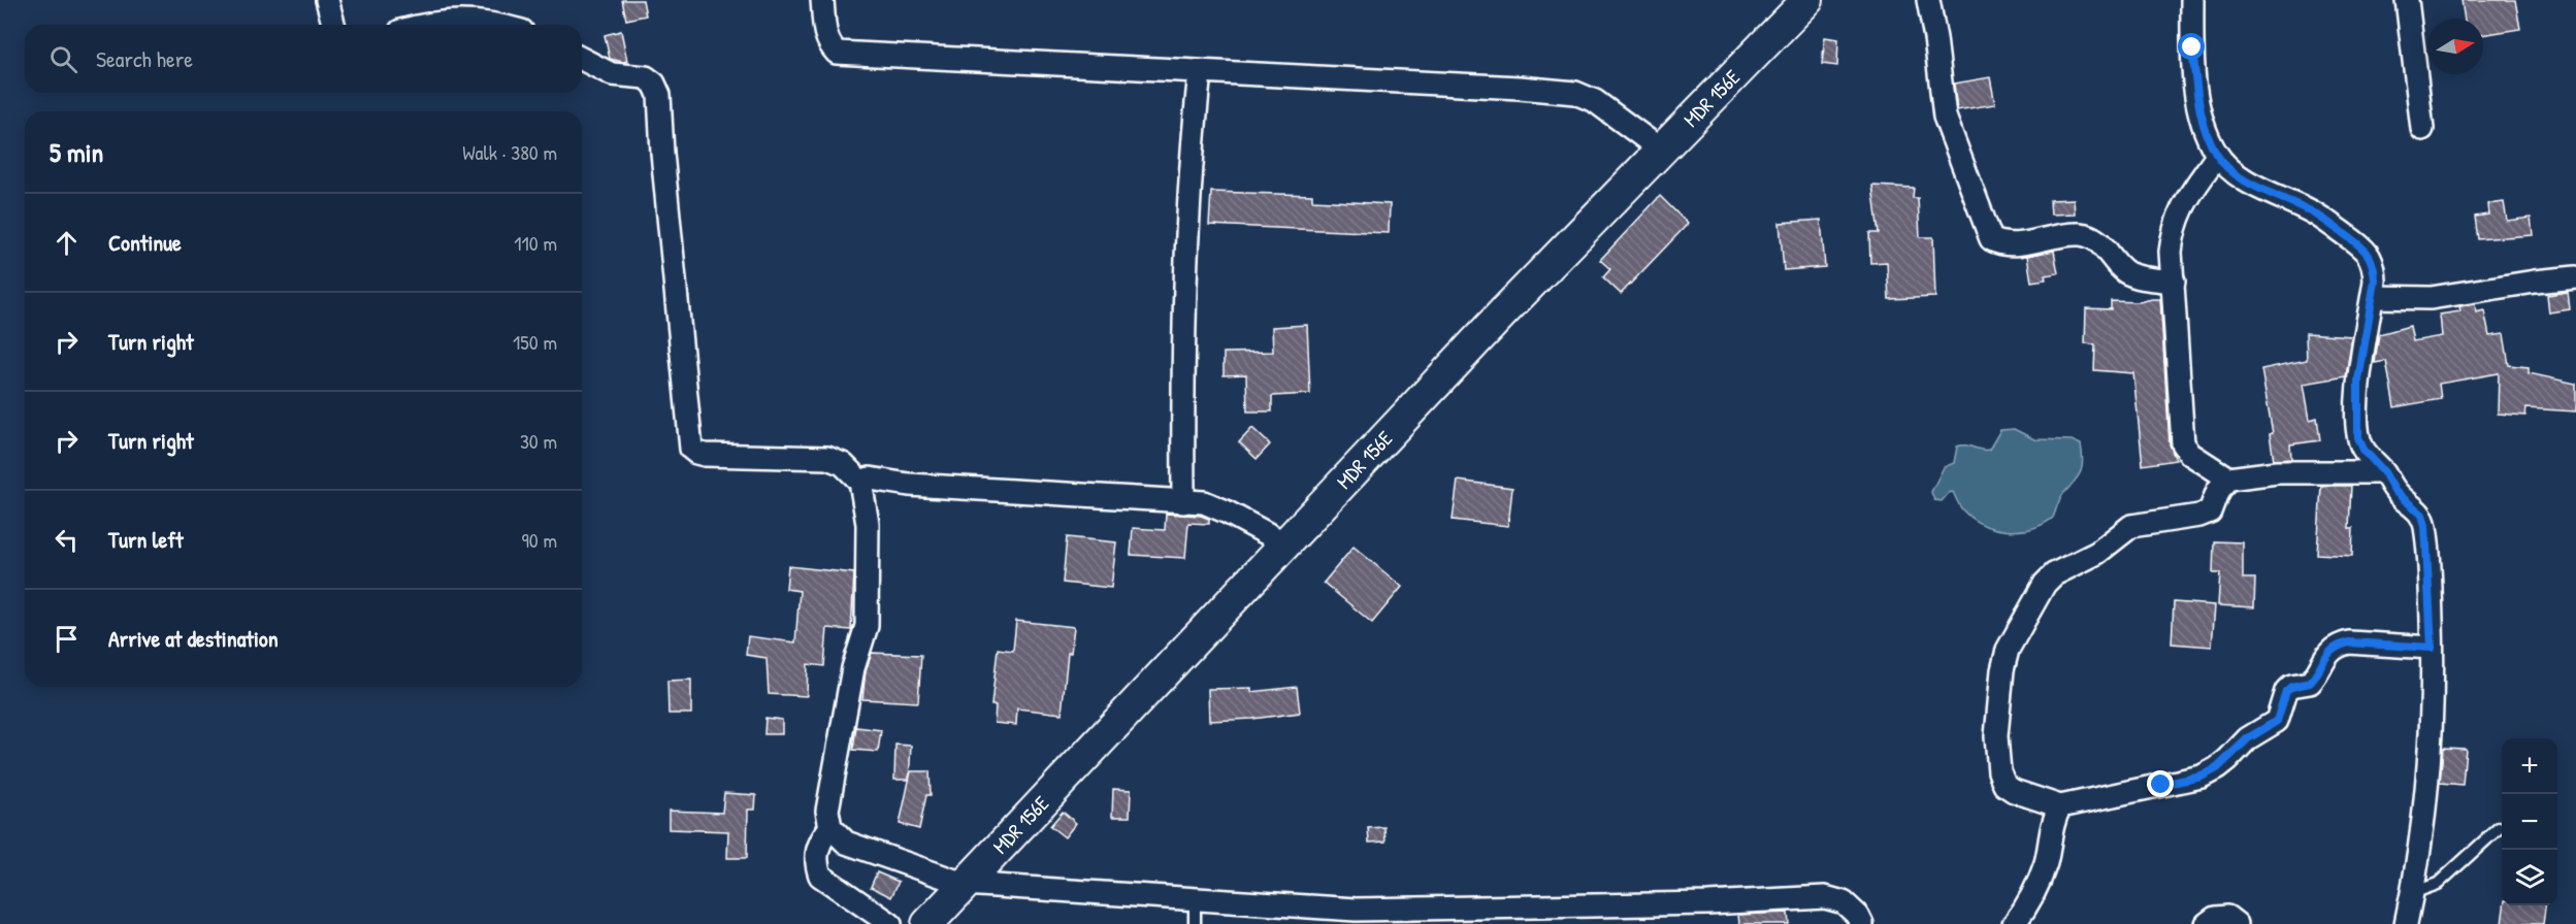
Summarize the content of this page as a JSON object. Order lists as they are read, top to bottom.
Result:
{
  "streets": {
    "main road": ["MDR 156E"]
  },
  "north": "right",
  "page": {
    "search": "Search here",
    "heading": ["5 min", "Walk · 380 m"],
    "list": [
      ["Continue", "110 m"],
      ["Turn right", "150 m"],
      ["Turn right", "30 m"],
      ["Turn left", "90 m"],
      "Arrive at destination"
    ],
    "map_buttons": ["+", "−"]
  }
}
